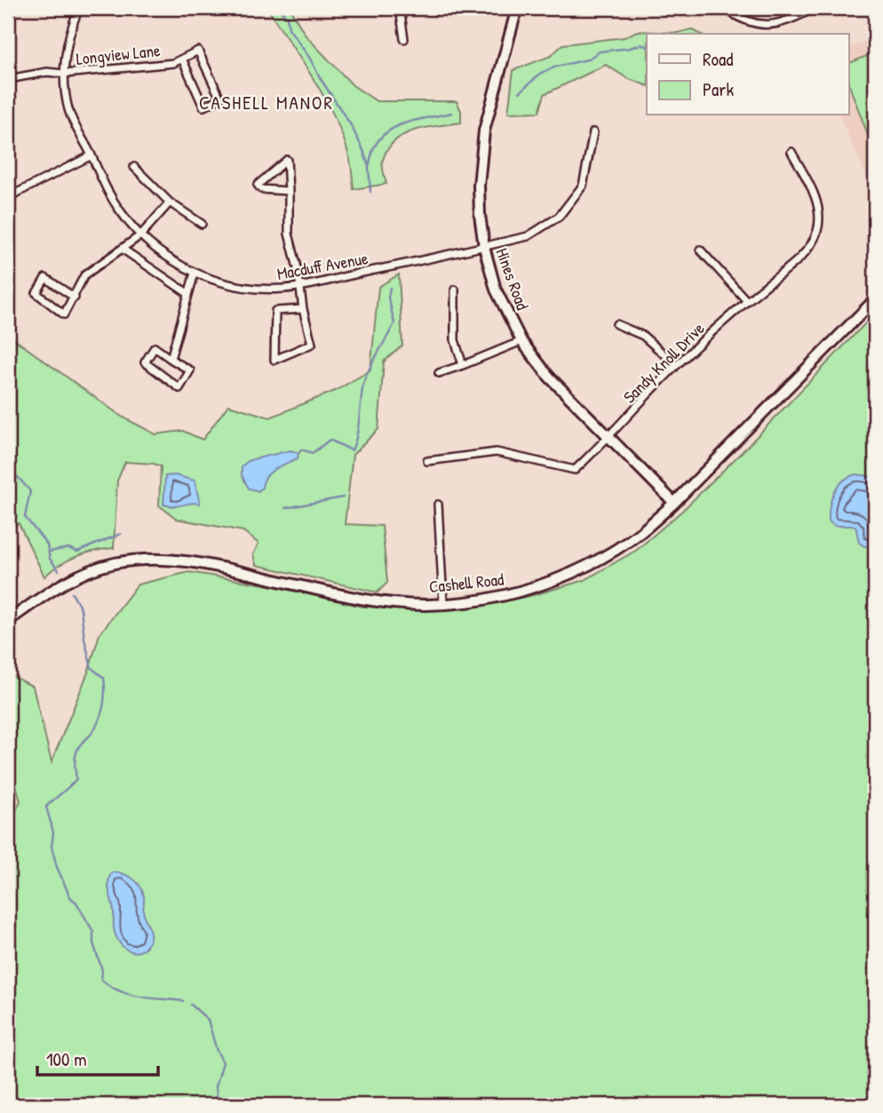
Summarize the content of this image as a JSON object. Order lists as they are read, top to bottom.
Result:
{
  "streets": {
    "street": [
      "Longview Lane",
      "Macduff Avenue",
      "Hines Road",
      "Sandy Knoll Drive",
      "Cashell Road"
    ]
  },
  "crossings": [
    ["Longview Lane", "Macduff Avenue"],
    ["Macduff Avenue", "Hines Road"],
    ["Hines Road", "Sandy Knoll Drive"],
    ["Hines Road", "Cashell Road"]
  ],
  "districts": ["CASHELL MANOR"],
  "legend": ["Road", "Park"],
  "scale_bar": "100 m"
}
